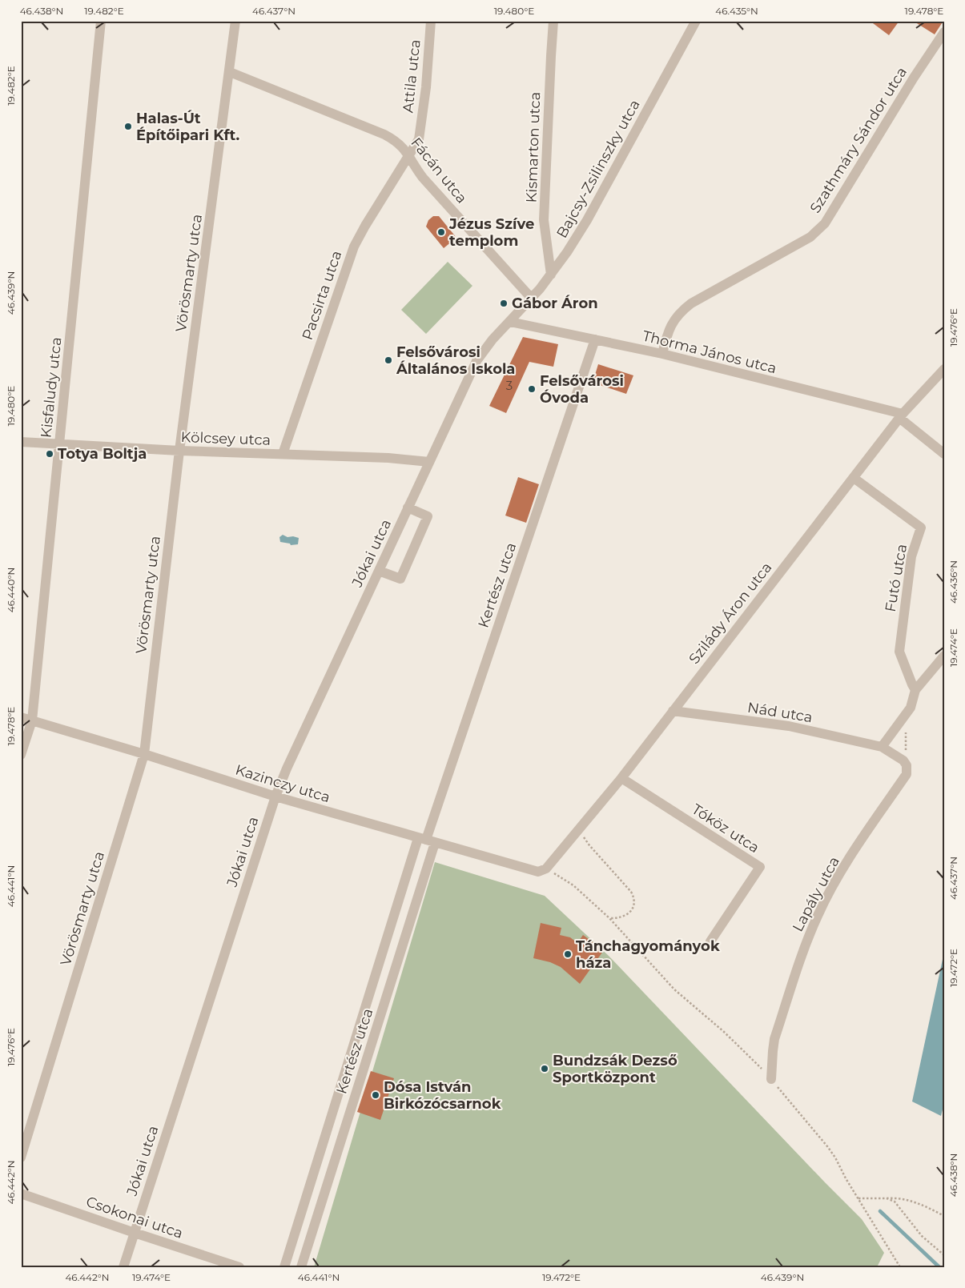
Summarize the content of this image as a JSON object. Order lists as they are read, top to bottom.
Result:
{
  "streets": {
    "street": [
      "Attila utca",
      "Szathmáry Sándor utca",
      "Kismarton utca",
      "Bajcsy-Zsilinszky utca",
      "Fácán utca",
      "Vörösmarty utca",
      "Pacsirta utca",
      "Thorma János utca",
      "Kisfaludy utca",
      "Kölcsey utca",
      "Jókai utca",
      "Futó utca",
      "Kertész utca",
      "Szilády Áron utca",
      "Nád utca",
      "Kazinczy utca",
      "Tóköz utca",
      "Lapály utca",
      "Csokonai utca"
    ]
  },
  "crossings": [
    ["Attila utca", "Fácán utca"],
    ["Attila utca", "Pacsirta utca"],
    ["Szathmáry Sándor utca", "Thorma János utca"],
    ["Kismarton utca", "Bajcsy-Zsilinszky utca"],
    ["Bajcsy-Zsilinszky utca", "Fácán utca"],
    ["Bajcsy-Zsilinszky utca", "Thorma János utca"],
    ["Bajcsy-Zsilinszky utca", "Jókai utca"],
    ["Fácán utca", "Vörösmarty utca"],
    ["Fácán utca", "Pacsirta utca"],
    ["Vörösmarty utca", "Kölcsey utca"],
    ["Vörösmarty utca", "Kazinczy utca"],
    ["Pacsirta utca", "Kölcsey utca"],
    ["Thorma János utca", "Jókai utca"],
    ["Thorma János utca", "Kertész utca"],
    ["Thorma János utca", "Szilády Áron utca"],
    ["Kisfaludy utca", "Kölcsey utca"],
    ["Kisfaludy utca", "Kazinczy utca"],
    ["Kölcsey utca", "Jókai utca"],
    ["Jókai utca", "Kazinczy utca"],
    ["Jókai utca", "Csokonai utca"],
    ["Futó utca", "Szilády Áron utca"],
    ["Kertész utca", "Kazinczy utca"],
    ["Szilády Áron utca", "Nád utca"],
    ["Szilády Áron utca", "Kazinczy utca"],
    ["Szilády Áron utca", "Tóköz utca"]
  ],
  "places": [
    "Halas-Út Építőipari Kft.",
    "Jézus Szíve templom",
    "Gábor Áron",
    "Felsővárosi Általános Iskola",
    "Felsővárosi Óvoda",
    "Totya Boltja",
    "Tánchagyományok háza",
    "Bundzsák Dezső Sportközpont",
    "Dósa István Birkózócsarnok"
  ],
  "house_numbers": ["3"],
  "coordinates": [
    "46.438°N",
    "19.482°E",
    "46.437°N",
    "19.480°E",
    "46.435°N",
    "19.478°E",
    "46.439°N",
    "19.476°E",
    "46.436°N",
    "46.440°N",
    "19.474°E",
    "46.441°N",
    "19.472°E",
    "46.442°N"
  ]
}
